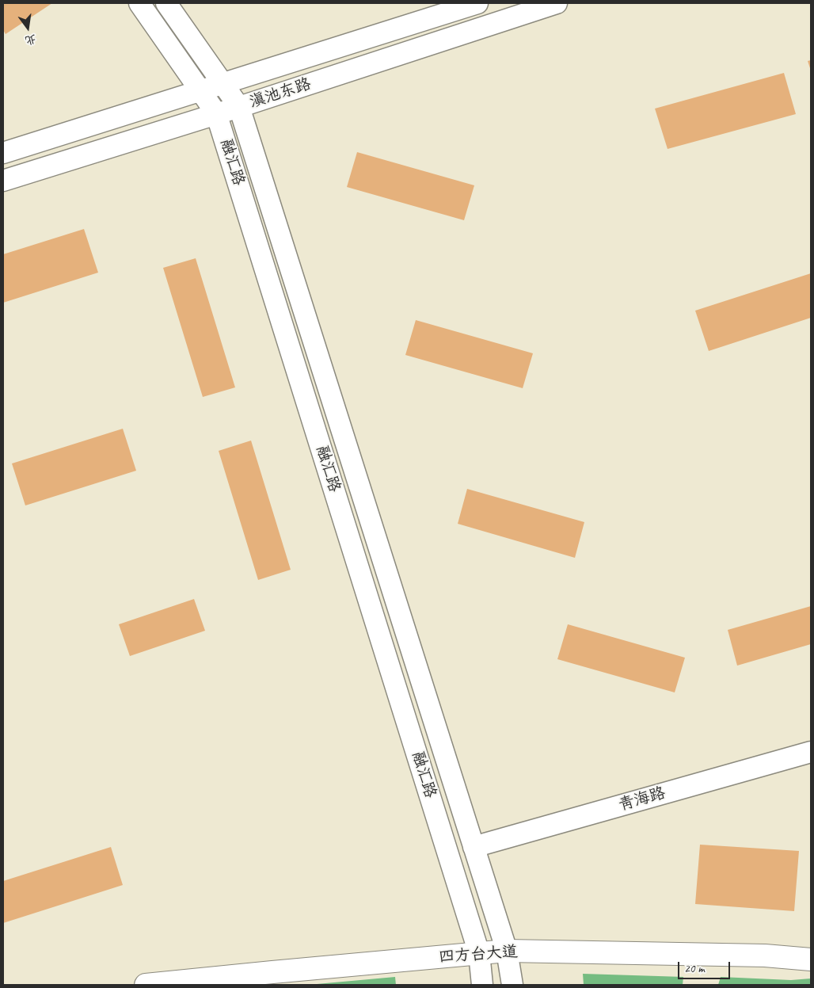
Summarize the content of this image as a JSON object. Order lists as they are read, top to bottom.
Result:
{
  "streets": {
    "main road": ["四方台大道"],
    "street": ["滇池东路", "融汇路", "青海路"]
  },
  "crossings": [
    ["滇池东路", "融汇路"],
    ["融汇路", "青海路"],
    ["融汇路", "四方台大道"]
  ],
  "scale_bar": "20 m",
  "north": "bottom"
}
